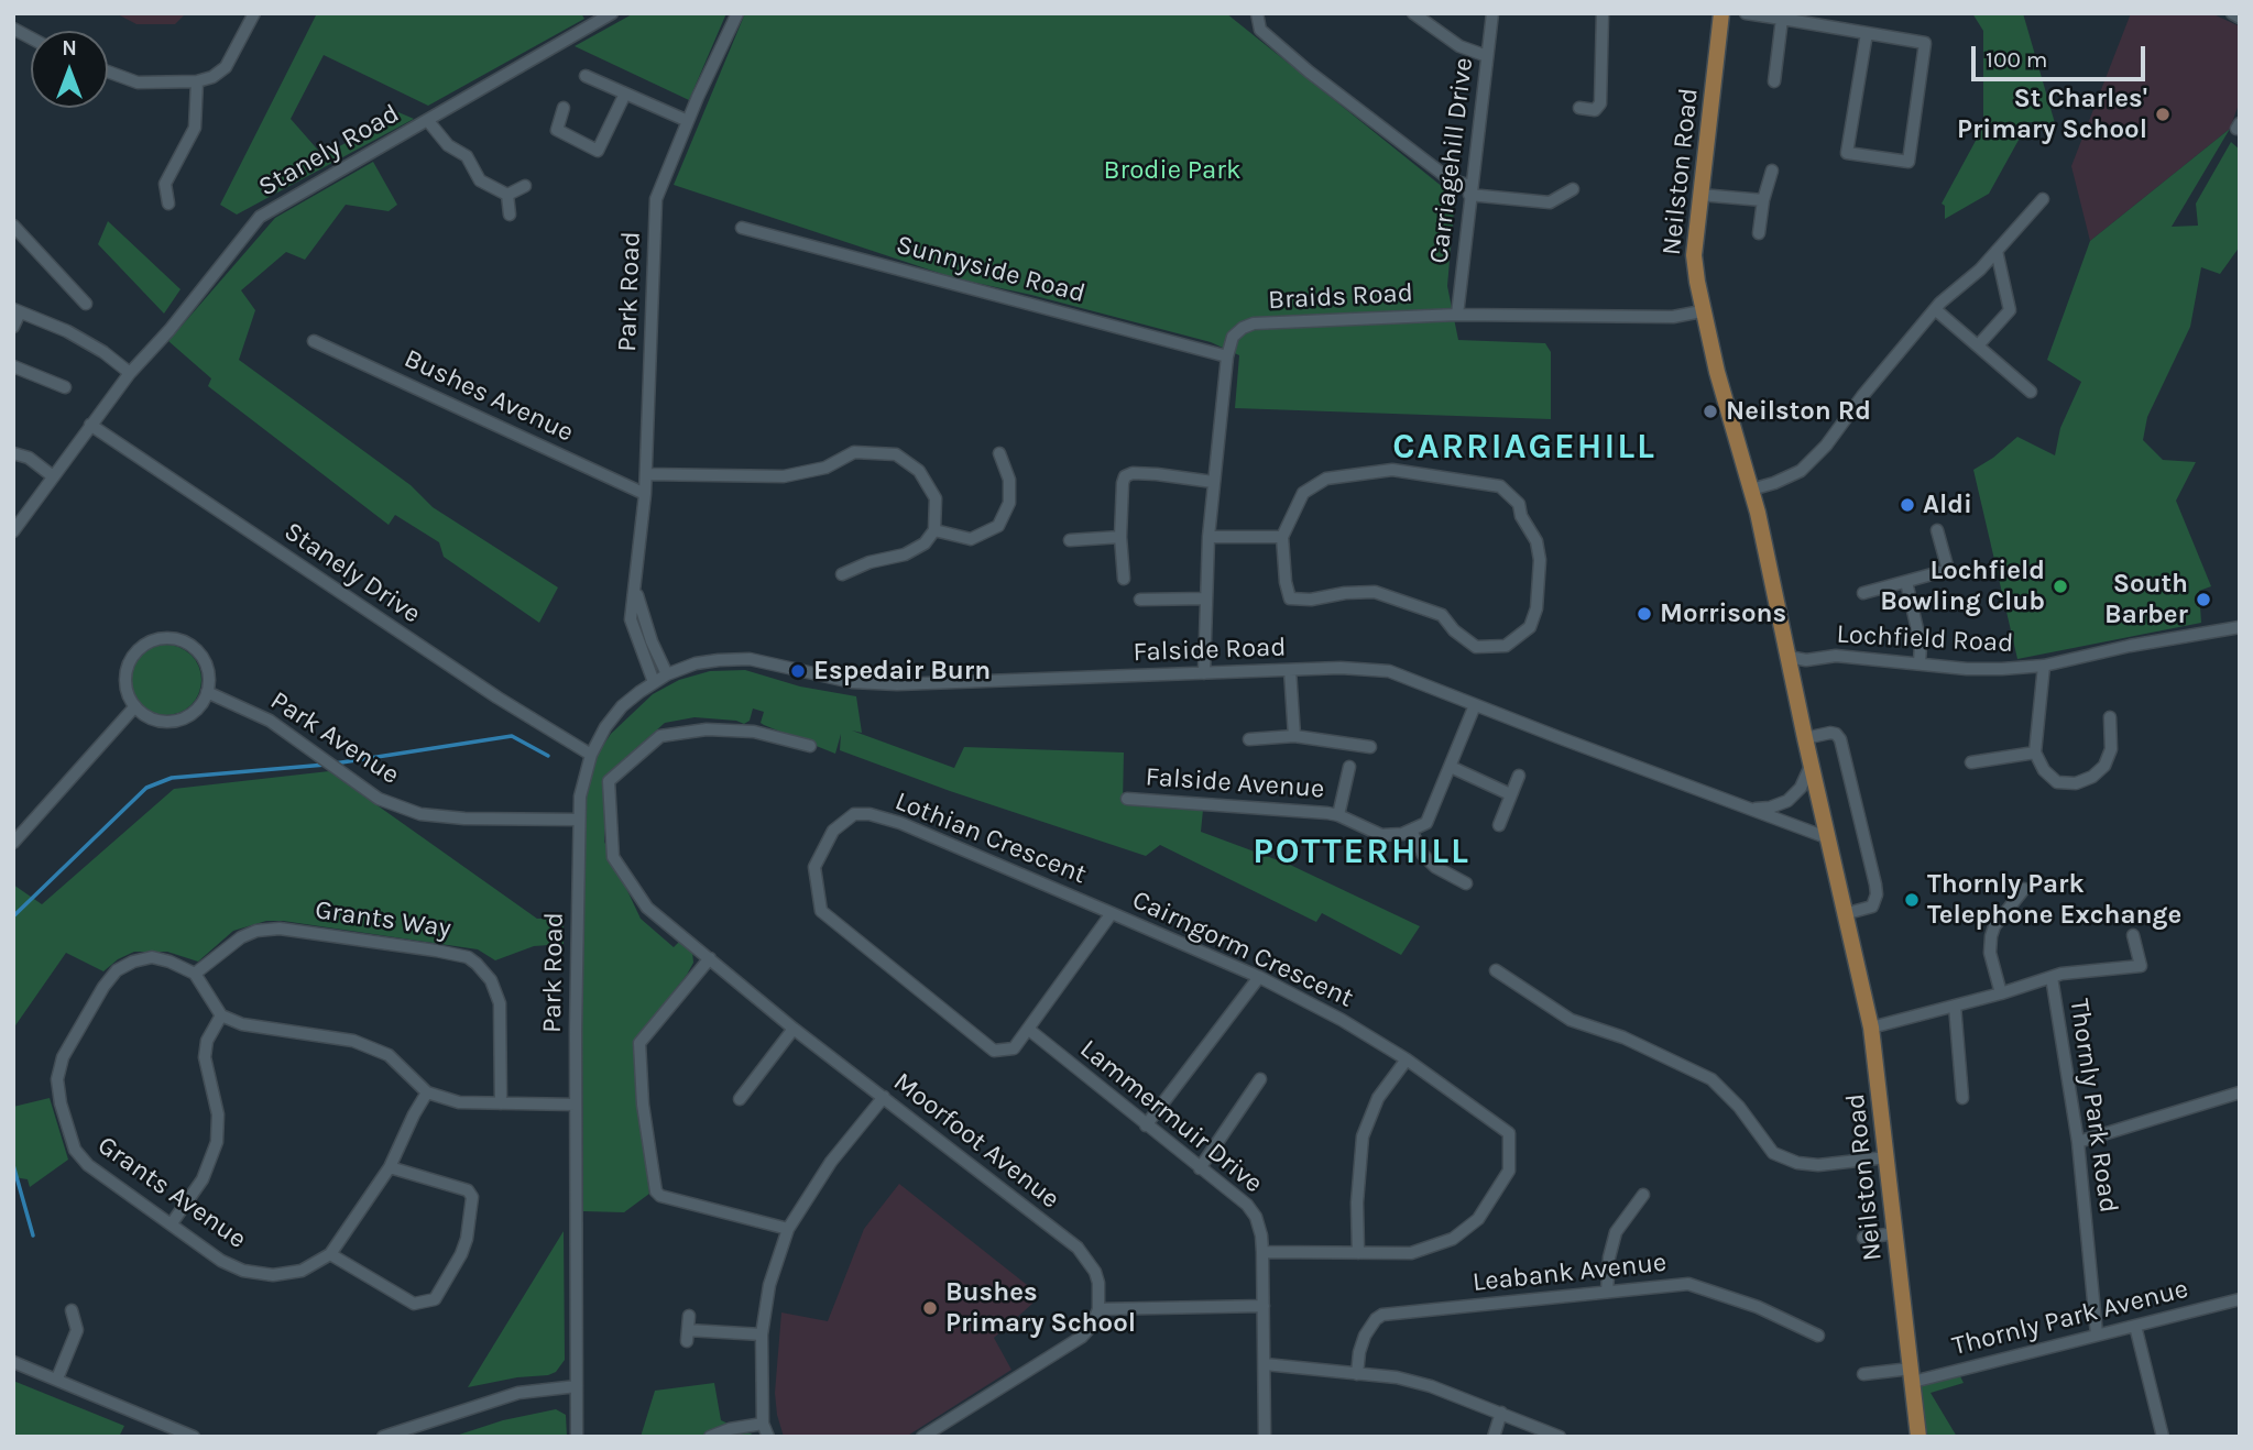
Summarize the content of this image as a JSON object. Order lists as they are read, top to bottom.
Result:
{
  "streets": {
    "main road": ["Neilston Road"],
    "street": [
      "Stanely Road",
      "Carriagehill Drive",
      "Sunnyside Road",
      "Park Road",
      "Braids Road",
      "Bushes Avenue",
      "Stanely Drive",
      "Lochfield Road",
      "Falside Road",
      "Park Avenue",
      "Falside Avenue",
      "Lothian Crescent",
      "Grants Way",
      "Cairngorm Crescent",
      "Thornly Park Road",
      "Lammermuir Drive",
      "Moorfoot Avenue",
      "Grants Avenue",
      "Leabank Avenue",
      "Thornly Park Avenue"
    ]
  },
  "crossings": [
    ["Stanely Road", "Stanely Drive"],
    ["Carriagehill Drive", "Braids Road"],
    ["Neilston Road", "Braids Road"],
    ["Neilston Road", "Lochfield Road"],
    ["Neilston Road", "Falside Road"],
    ["Neilston Road", "Thornly Park Road"],
    ["Neilston Road", "Thornly Park Avenue"],
    ["Sunnyside Road", "Braids Road"],
    ["Park Road", "Bushes Avenue"],
    ["Park Road", "Stanely Drive"],
    ["Park Road", "Falside Road"],
    ["Park Road", "Park Avenue"],
    ["Braids Road", "Falside Road"],
    ["Lothian Crescent", "Cairngorm Crescent"],
    ["Lothian Crescent", "Lammermuir Drive"],
    ["Grants Way", "Grants Avenue"],
    ["Cairngorm Crescent", "Lammermuir Drive"],
    ["Thornly Park Road", "Thornly Park Avenue"]
  ],
  "districts": ["CARRIAGEHILL", "POTTERHILL"],
  "parks": ["Brodie Park"],
  "places": [
    "St Charles' Primary School",
    "Neilston Rd",
    "Aldi",
    "Lochfield Bowling Club",
    "South Barber",
    "Morrisons",
    "Espedair Burn",
    "Thornly Park Telephone Exchange",
    "Bushes Primary School"
  ],
  "scale_bar": "100 m",
  "north": "top"
}
